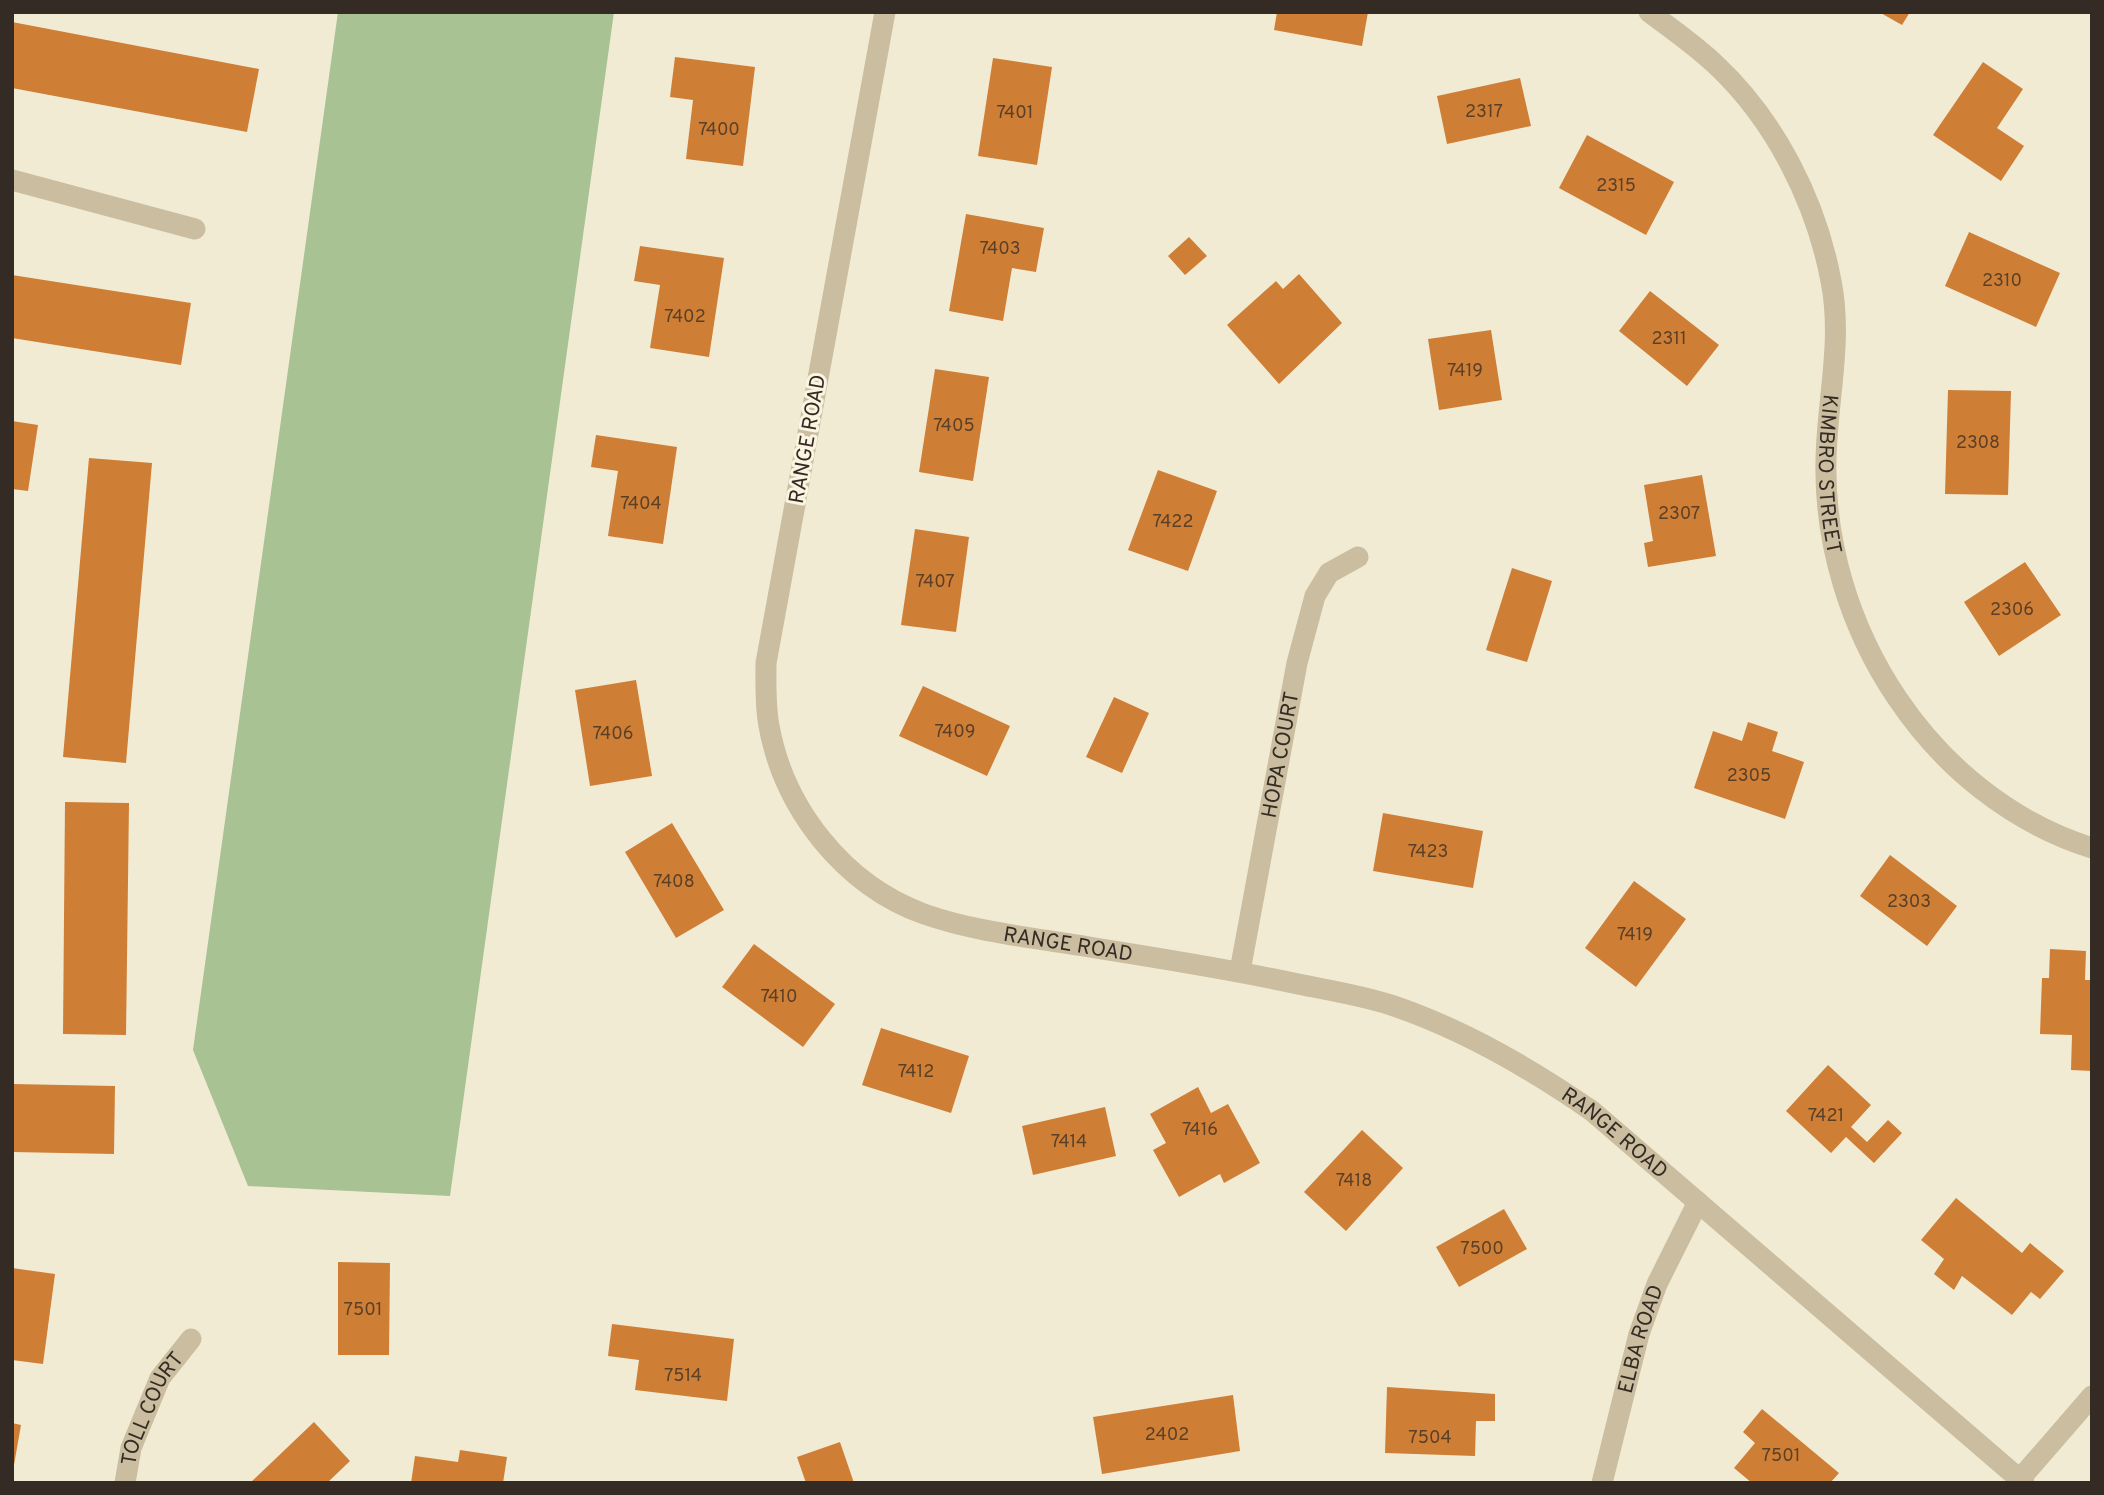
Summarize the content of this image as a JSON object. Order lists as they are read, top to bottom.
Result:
{
  "streets": {
    "street": [
      "RANGE ROAD",
      "KIMBRO STREET",
      "HOPA COURT",
      "ELBA ROAD",
      "TOLL COURT"
    ]
  },
  "crossings": [
    ["RANGE ROAD", "HOPA COURT"],
    ["RANGE ROAD", "ELBA ROAD"]
  ],
  "house_numbers": [
    "2317",
    "7401",
    "7400",
    "2315",
    "7403",
    "2310",
    "7402",
    "2311",
    "7419",
    "7405",
    "2308",
    "7404",
    "2307",
    "7422",
    "7407",
    "2306",
    "7409",
    "7406",
    "2305",
    "7423",
    "7408",
    "2303",
    "7419",
    "7410",
    "7412",
    "7421",
    "7416",
    "7414",
    "7418",
    "7500",
    "7501",
    "7514",
    "2402",
    "7504",
    "7501"
  ]
}
